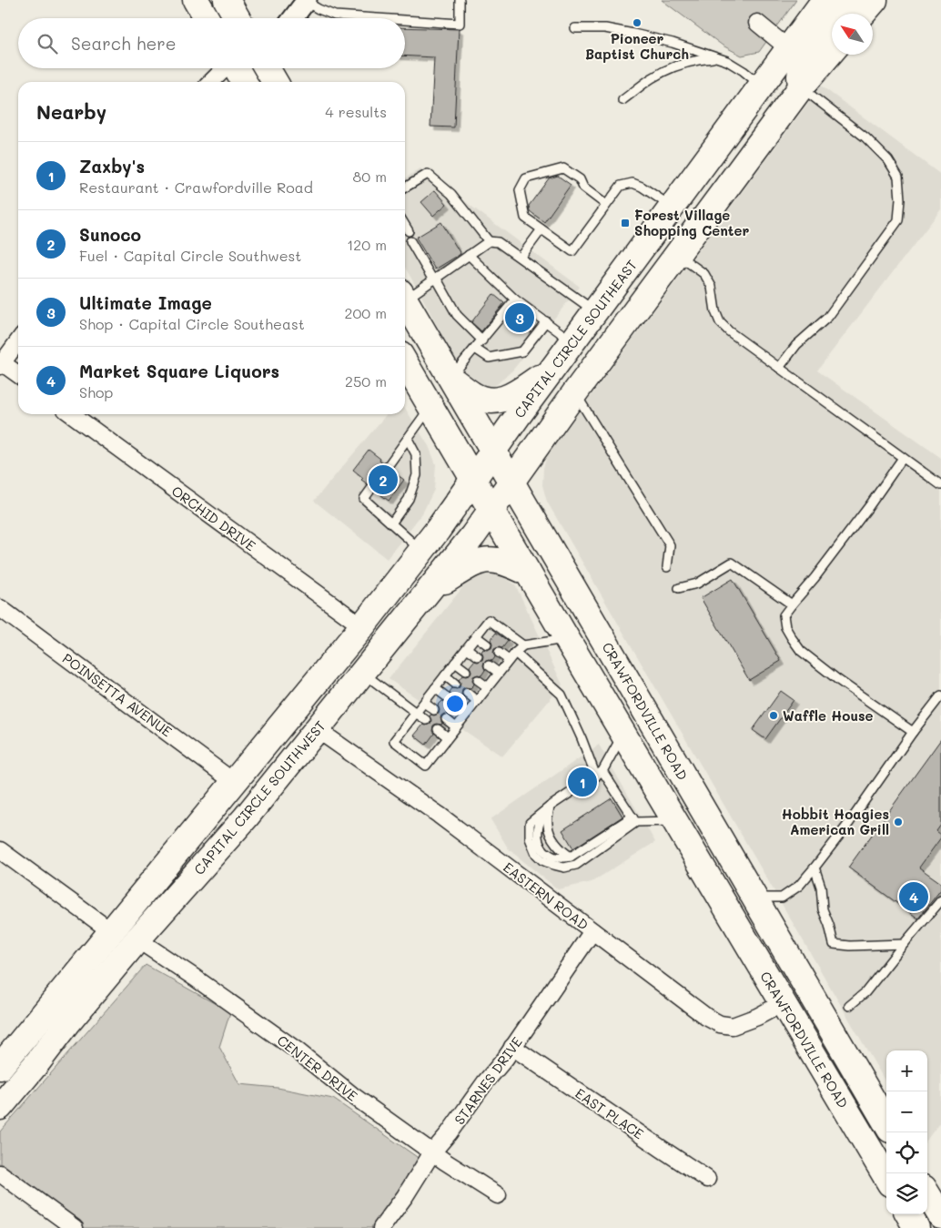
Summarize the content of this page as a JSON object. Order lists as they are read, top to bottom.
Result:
{
  "streets": {
    "main road": ["CAPITAL CIRCLE SOUTHEAST", "CRAWFORDVILLE ROAD", "CAPITAL CIRCLE SOUTHWEST"],
    "street": [
      "ORCHID DRIVE",
      "POINSETTA AVENUE",
      "EASTERN ROAD",
      "CENTER DRIVE",
      "STARNES DRIVE",
      "EAST PLACE"
    ]
  },
  "crossings": [
    ["CAPITAL CIRCLE SOUTHEAST", "CRAWFORDVILLE ROAD"],
    ["CRAWFORDVILLE ROAD", "CAPITAL CIRCLE SOUTHWEST"],
    ["CRAWFORDVILLE ROAD", "EASTERN ROAD"],
    ["CAPITAL CIRCLE SOUTHWEST", "EASTERN ROAD"],
    ["CAPITAL CIRCLE SOUTHWEST", "CENTER DRIVE"],
    ["EASTERN ROAD", "STARNES DRIVE"],
    ["CENTER DRIVE", "STARNES DRIVE"],
    ["STARNES DRIVE", "EAST PLACE"]
  ],
  "places": {
    "other": ["Pioneer Baptist Church", "Waffle House", "Hobbit Hoagies American Grill"],
    "transit": ["Forest Village Shopping Center"]
  },
  "north": "top left",
  "page": {
    "search": "Search here",
    "heading": ["Nearby", "4 results"],
    "list": [
      {
        "mark": "1",
        "name": "Zaxby's",
        "note": "Restaurant · Crawfordville Road",
        "value": "80 m"
      },
      {
        "mark": "2",
        "name": "Sunoco",
        "note": "Fuel · Capital Circle Southwest",
        "value": "120 m"
      },
      {
        "mark": "3",
        "name": "Ultimate Image",
        "note": "Shop · Capital Circle Southeast",
        "value": "200 m"
      },
      {
        "mark": "4",
        "name": "Market Square Liquors",
        "note": "Shop",
        "value": "250 m"
      }
    ],
    "pins": [
      "3",
      "2",
      "1",
      "4"
    ],
    "map_buttons": ["+", "−"]
  }
}
